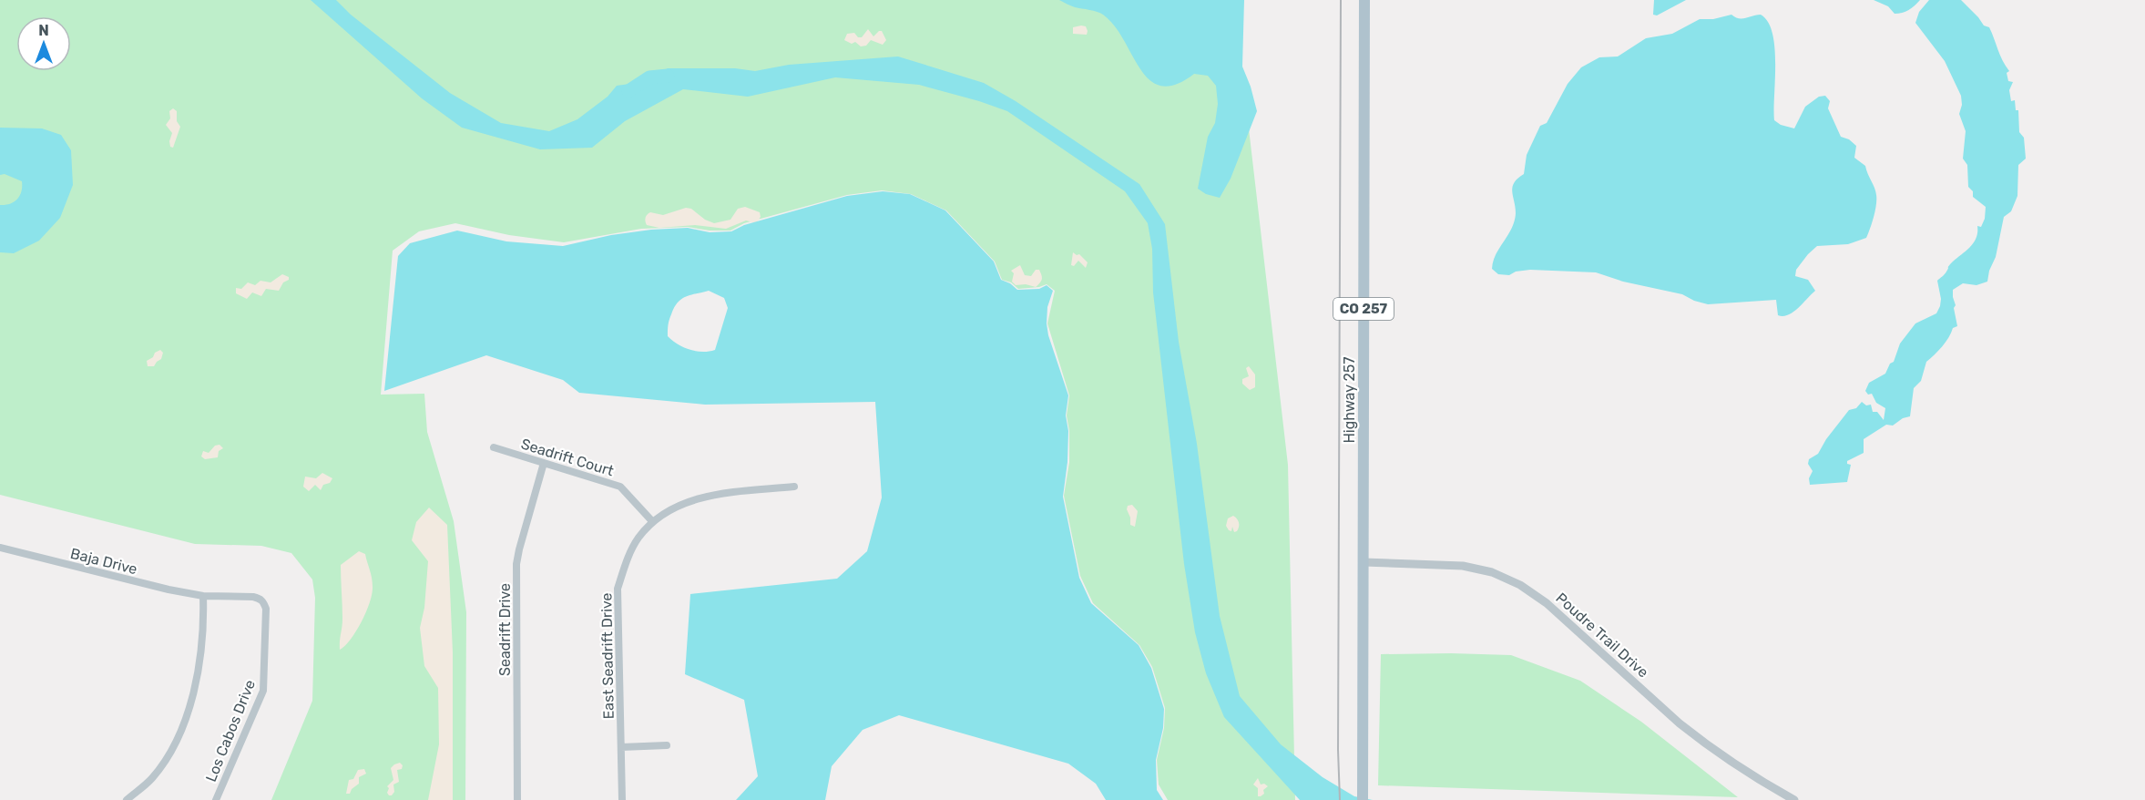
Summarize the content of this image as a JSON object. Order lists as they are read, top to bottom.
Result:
{
  "streets": {
    "main road": ["CO 257", "Highway 257"],
    "street": [
      "Seadrift Court",
      "Baja Drive",
      "Seadrift Drive",
      "Poudre Trail Drive",
      "East Seadrift Drive",
      "Los Cabos Drive"
    ]
  },
  "crossings": [
    ["Highway 257", "Poudre Trail Drive"],
    ["Seadrift Court", "Seadrift Drive"],
    ["Seadrift Court", "East Seadrift Drive"],
    ["Baja Drive", "Los Cabos Drive"]
  ],
  "north": "top"
}
